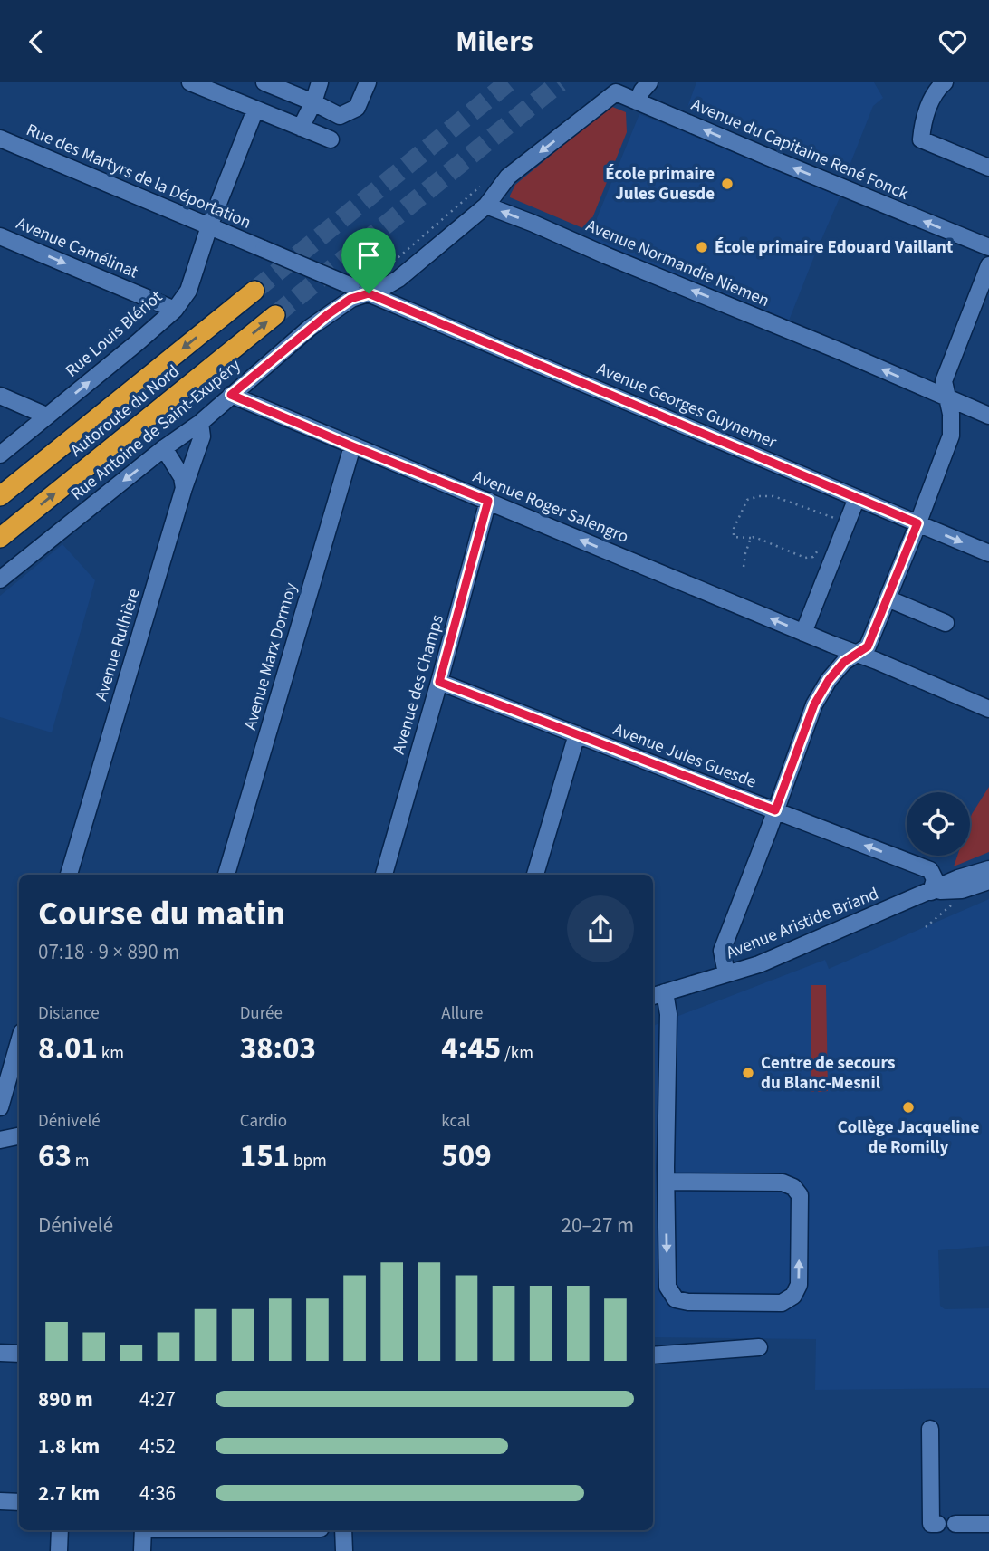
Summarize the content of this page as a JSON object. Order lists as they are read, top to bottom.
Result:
{
  "streets": {
    "highway": ["Autoroute du Nord"],
    "street": [
      "Avenue du Capitaine René Fonck",
      "Rue des Martyrs de la Déportation",
      "Avenue Camélinat",
      "Avenue Normandie Niemen",
      "Rue Louis Blériot",
      "Avenue Georges Guynemer",
      "Rue Antoine de Saint-Exupéry",
      "Avenue Roger Salengro",
      "Avenue Rulhière",
      "Avenue Marx Dormoy",
      "Avenue des Champs",
      "Avenue Jules Guesde",
      "Avenue Aristide Briand"
    ]
  },
  "crossings": [
    ["Avenue du Capitaine René Fonck", "Avenue Normandie Niemen"],
    ["Rue des Martyrs de la Déportation", "Rue Louis Blériot"],
    ["Rue des Martyrs de la Déportation", "Avenue Georges Guynemer"],
    ["Avenue Camélinat", "Rue Louis Blériot"],
    ["Avenue Georges Guynemer", "Rue Antoine de Saint-Exupéry"],
    ["Rue Antoine de Saint-Exupéry", "Avenue Roger Salengro"],
    ["Rue Antoine de Saint-Exupéry", "Avenue Rulhière"],
    ["Avenue Roger Salengro", "Avenue Marx Dormoy"],
    ["Avenue Roger Salengro", "Avenue des Champs"],
    ["Avenue des Champs", "Avenue Jules Guesde"],
    ["Avenue Jules Guesde", "Avenue Aristide Briand"]
  ],
  "one_way": [
    "Avenue du Capitaine René Fonck",
    "Avenue Camélinat",
    "Avenue Normandie Niemen",
    "Rue Louis Blériot",
    "Rue Antoine de Saint-Exupéry",
    "Avenue Roger Salengro"
  ],
  "places": [
    "École primaire Jules Guesde",
    "École primaire Edouard Vaillant",
    "Centre de secours du Blanc-Mesnil",
    "Collège Jacqueline de Romilly"
  ],
  "page": {
    "header": "Milers",
    "heading": ["Course du matin", "07:18 · 9 × 890 m"],
    "stats": [
      ["Distance", "8.01 km"],
      ["Durée", "38:03"],
      ["Allure", "4:45 /km"],
      ["Dénivelé", "63 m"],
      ["Cardio", "151 bpm"],
      ["kcal", "509"]
    ],
    "chart": ["Dénivelé", "20–27 m"],
    "list": [
      {
        "name": "890 m",
        "note": "4:27"
      },
      {
        "name": "1.8 km",
        "note": "4:52"
      },
      {
        "name": "2.7 km",
        "note": "4:36"
      }
    ]
  }
}
